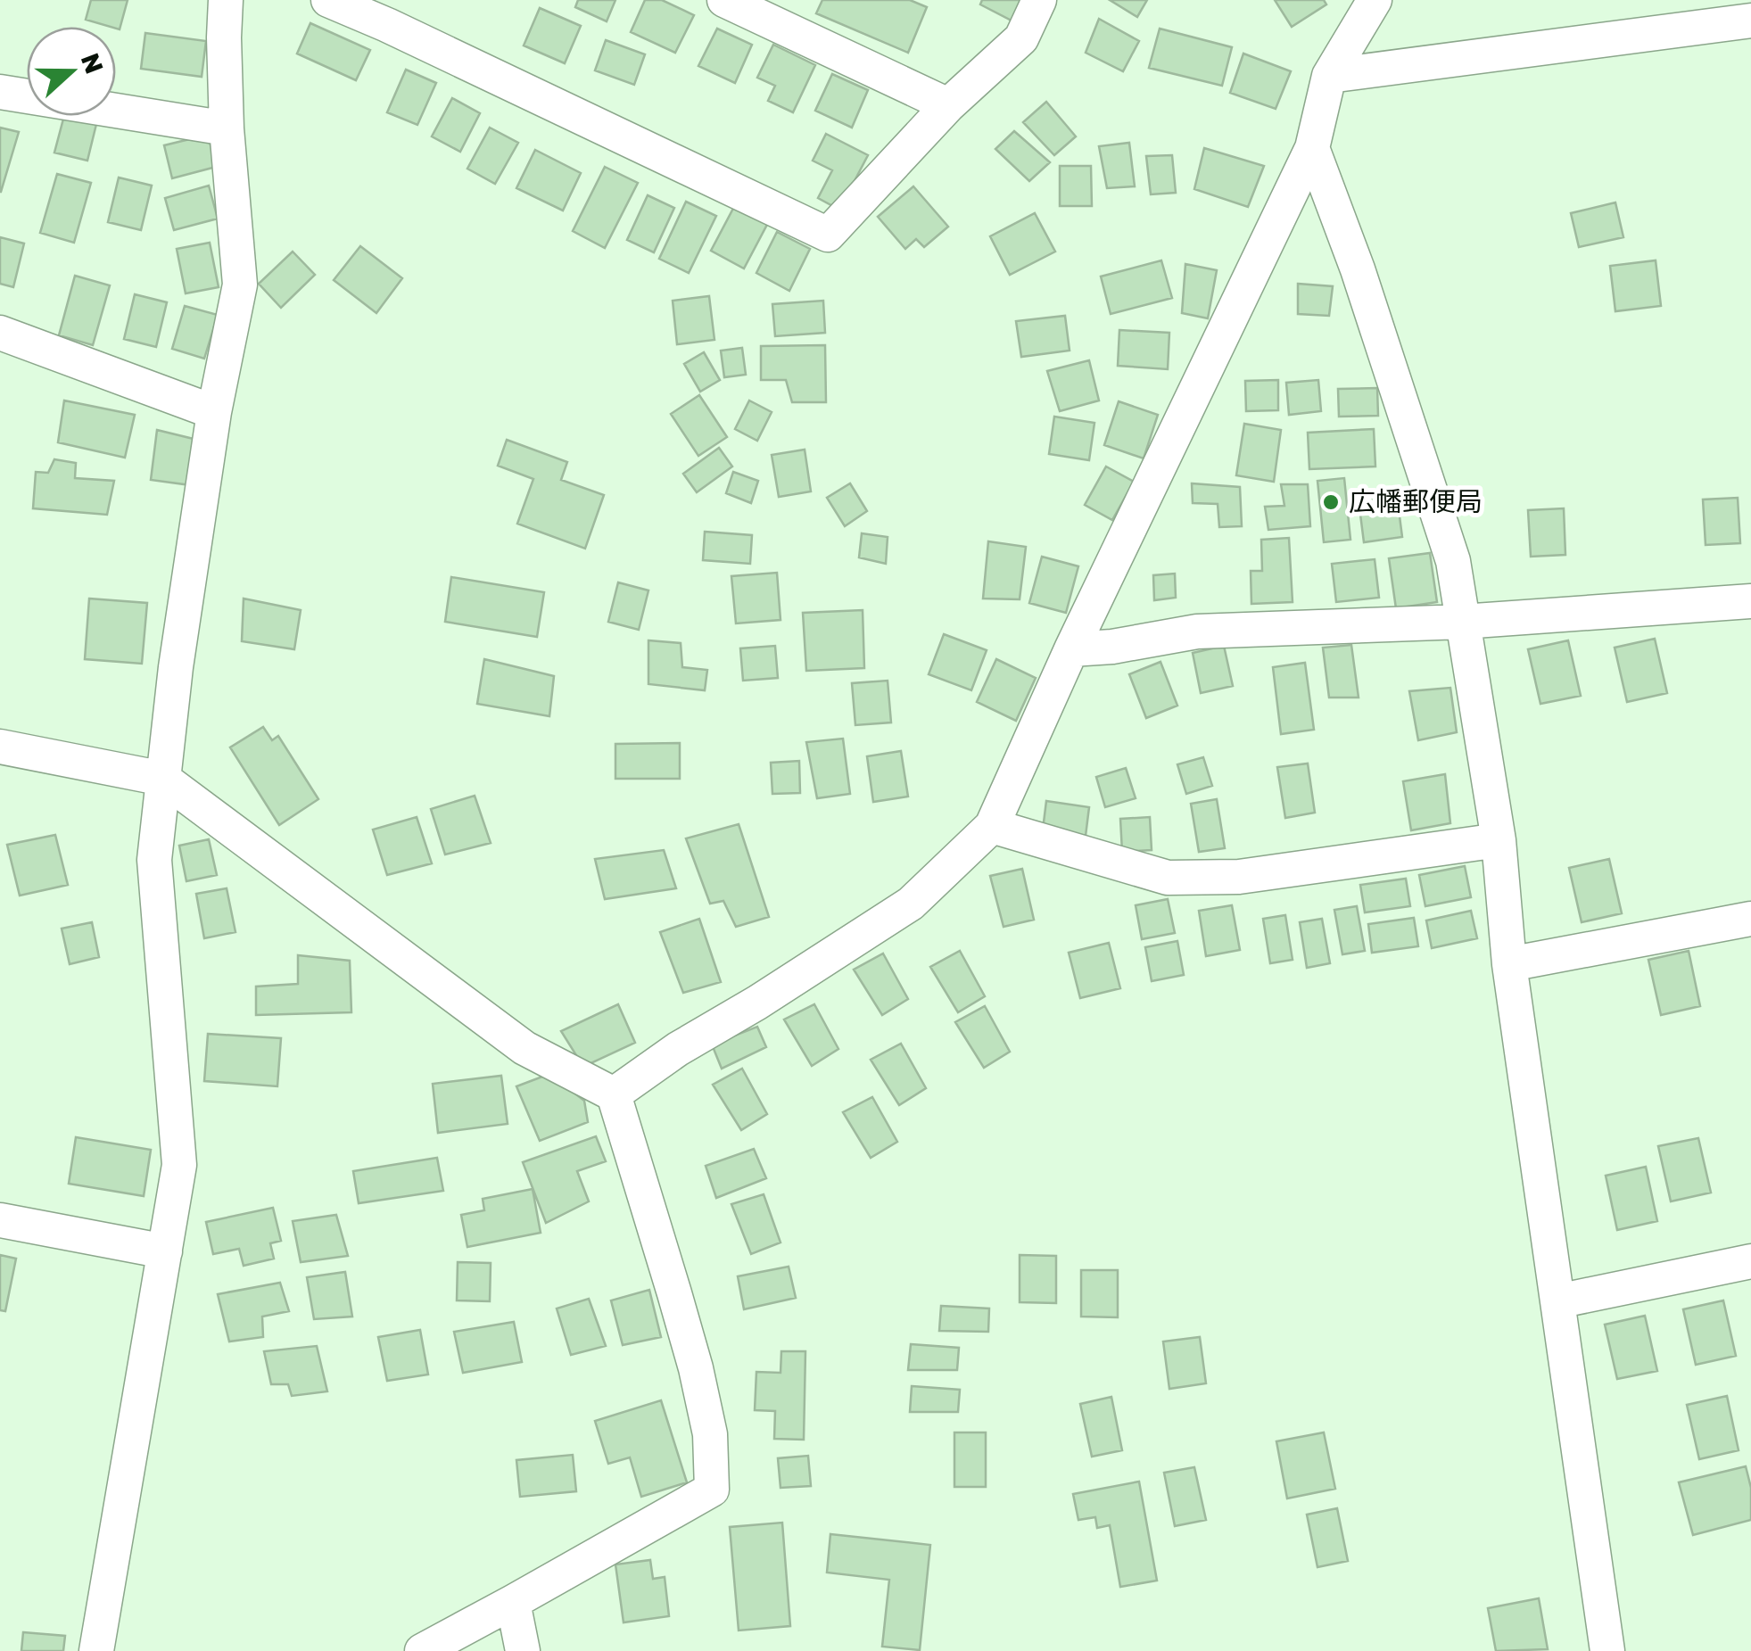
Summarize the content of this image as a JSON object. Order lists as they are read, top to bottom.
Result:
{
  "places": ["広幡郵便局"],
  "north": "right"
}
